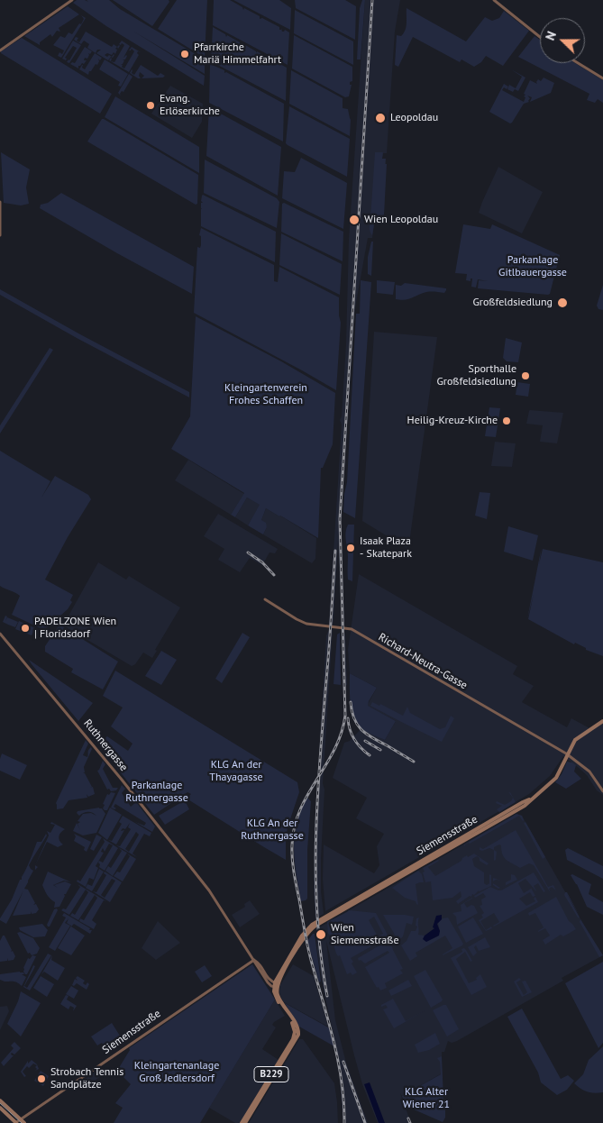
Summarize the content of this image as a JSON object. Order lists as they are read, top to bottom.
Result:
{
  "streets": {
    "main road": ["Siemensstraße", "B229"],
    "street": ["Richard-Neutra-Gasse", "Ruthnergasse"]
  },
  "crossings": [
    ["Richard-Neutra-Gasse", "Siemensstraße"],
    ["Ruthnergasse", "Siemensstraße"],
    ["Ruthnergasse", "B229"],
    ["Siemensstraße", "B229"]
  ],
  "parks": [
    "Parkanlage Gitlbauergasse",
    "Kleingartenverein Frohes Schaffen",
    "KLG An der Thayagasse",
    "Parkanlage Ruthnergasse",
    "KLG An der Ruthnergasse",
    "Kleingartenanlage Groß Jedlersdorf",
    "KLG Alter Wiener 21"
  ],
  "places": [
    "Pfarrkirche Mariä Himmelfahrt",
    "Evang. Erlöserkirche",
    "Leopoldau",
    "Wien Leopoldau",
    "Großfeldsiedlung",
    "Sporthalle Großfeldsiedlung",
    "Heilig-Kreuz-Kirche",
    "Isaak Plaza - Skatepark",
    "PADELZONE Wien | Floridsdorf",
    "Wien Siemensstraße",
    "Strobach Tennis Sandplätze"
  ],
  "north": "left"
}
